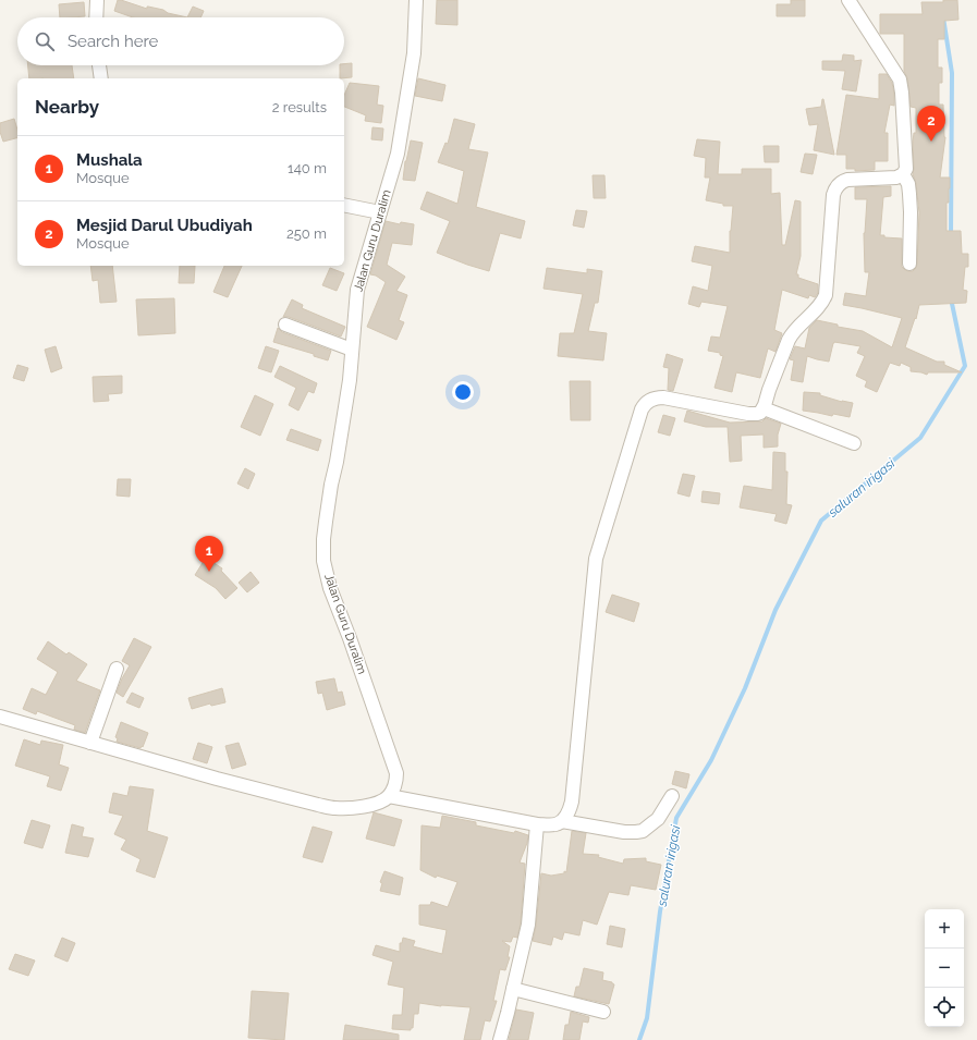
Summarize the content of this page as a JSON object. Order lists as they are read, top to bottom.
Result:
{
  "streets": {
    "street": ["Jalan Guru Duralim"]
  },
  "water": ["saluran irigasi"],
  "page": {
    "search": "Search here",
    "heading": ["Nearby", "2 results"],
    "pins": ["2", "1"],
    "list": [
      {
        "mark": "1",
        "name": "Mushala",
        "note": "Mosque",
        "value": "140 m"
      },
      {
        "mark": "2",
        "name": "Mesjid Darul Ubudiyah",
        "note": "Mosque",
        "value": "250 m"
      }
    ],
    "map_buttons": ["+", "−"]
  }
}
